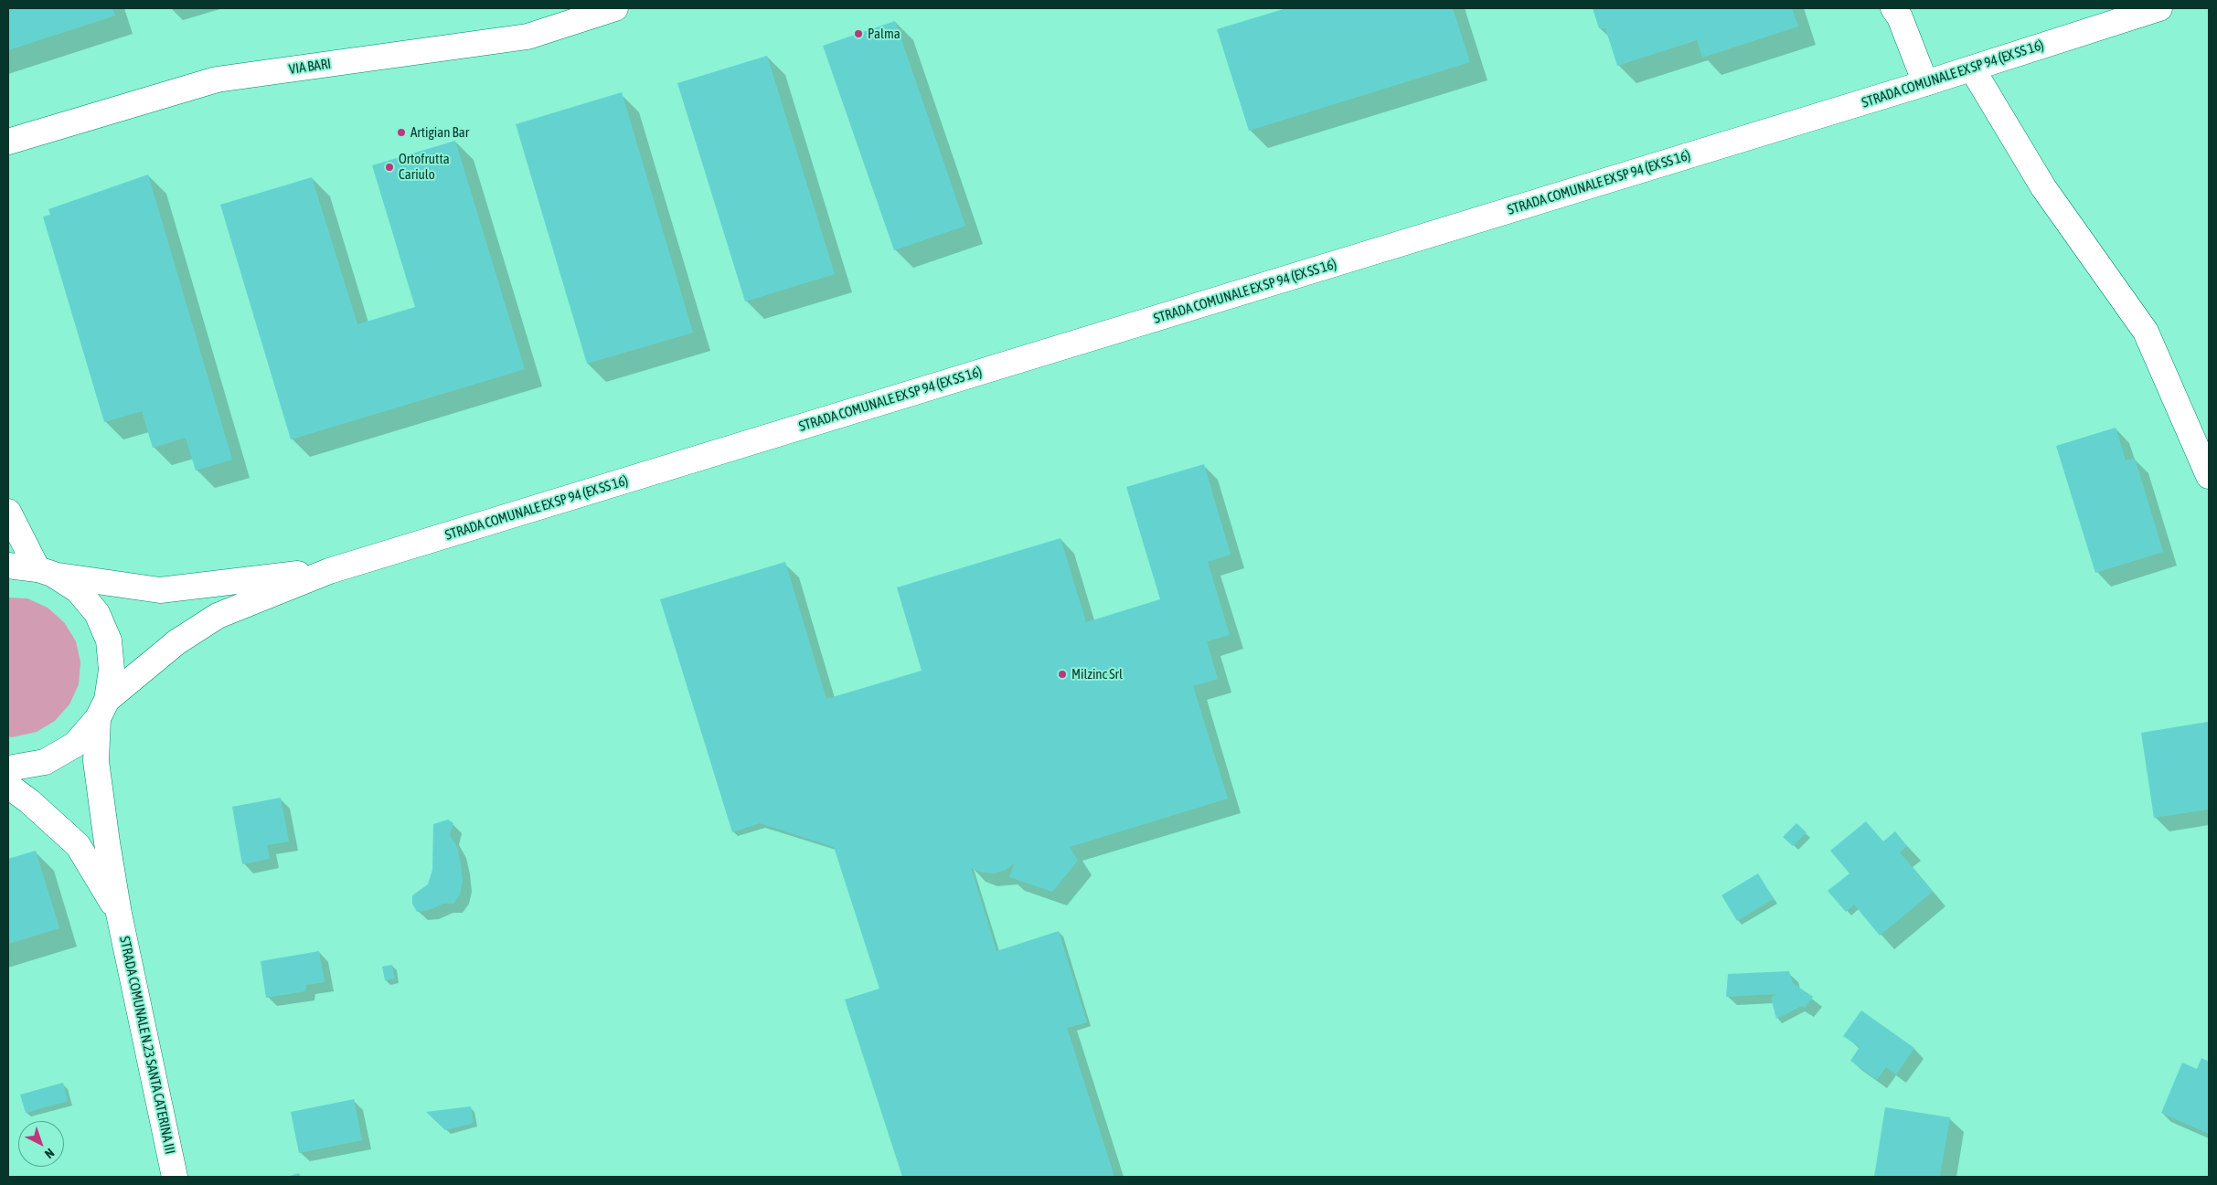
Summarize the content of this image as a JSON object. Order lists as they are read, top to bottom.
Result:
{
  "streets": {
    "main road": ["VIA BARI", "STRADA COMUNALE EX SP 94 (EX SS 16)", "STRADA COMUNALE N.23 SANTA CATERINA III"]
  },
  "crossings": [
    ["STRADA COMUNALE EX SP 94 (EX SS 16)", "STRADA COMUNALE N.23 SANTA CATERINA III"]
  ],
  "places": [
    "Palma",
    "Artigian Bar",
    "Ortofrutta Cariulo",
    "Milzinc Srl"
  ],
  "north": "bottom right"
}
